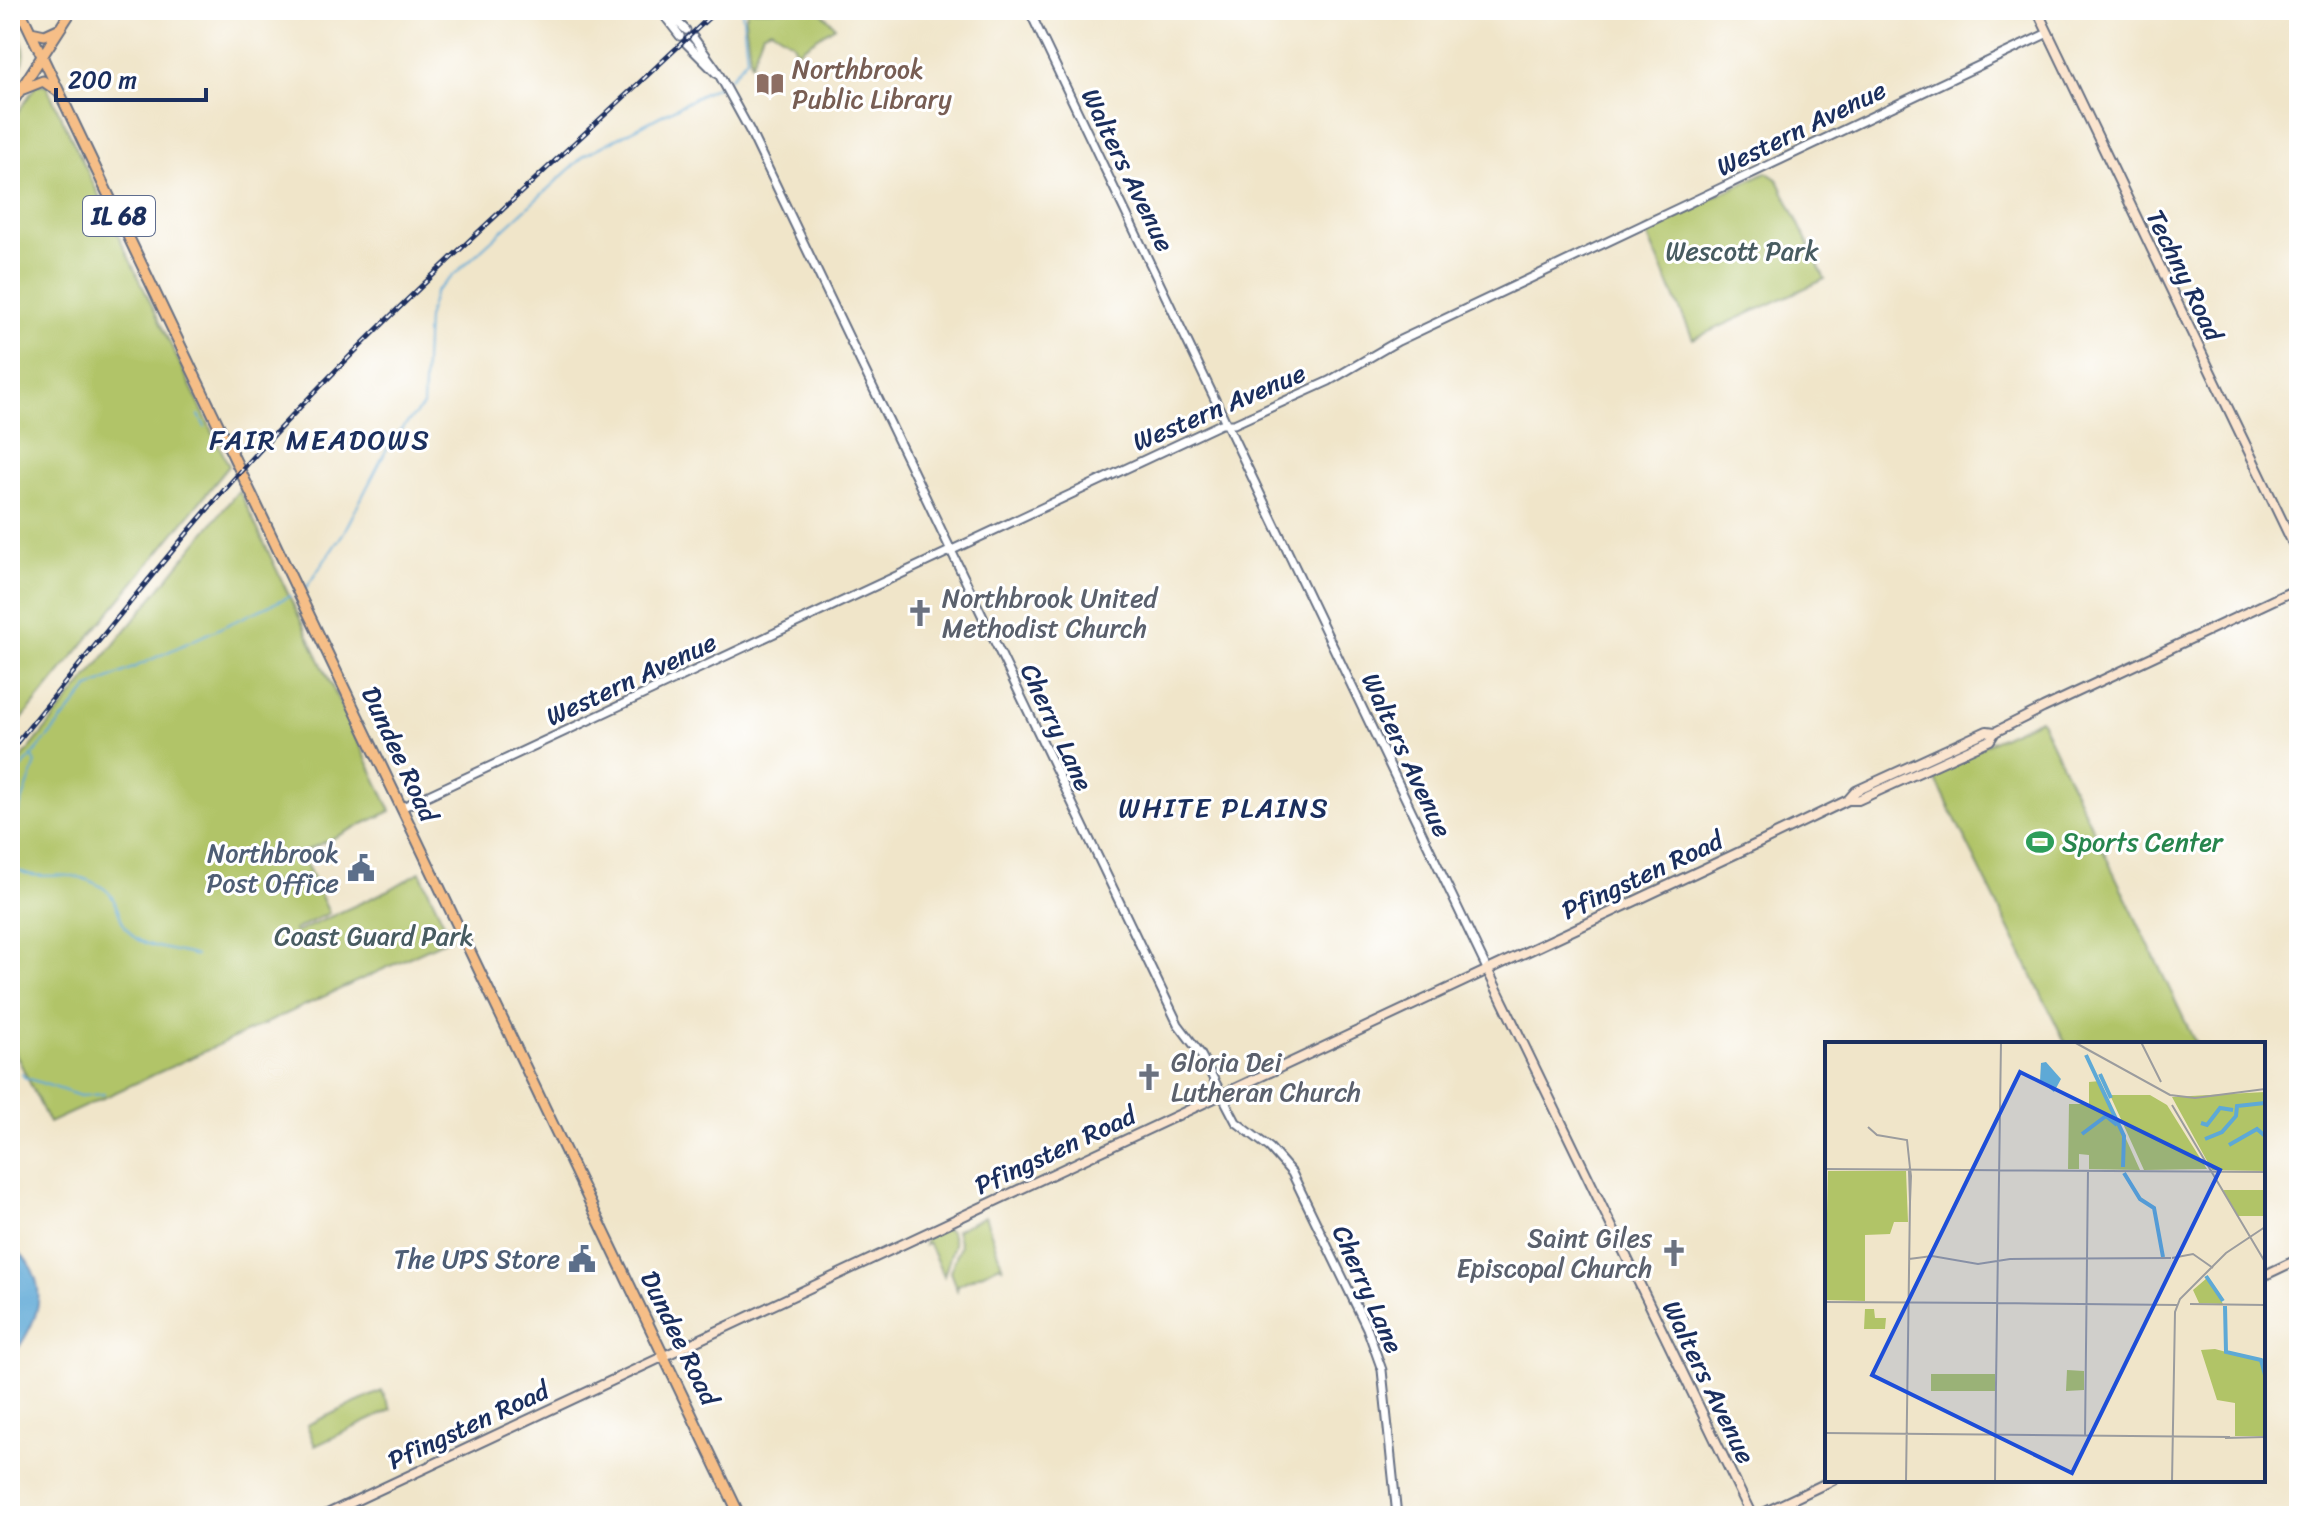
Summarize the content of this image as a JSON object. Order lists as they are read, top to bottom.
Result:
{
  "streets": {
    "main road": [
      "Walters Avenue",
      "IL 68",
      "Techny Road",
      "Dundee Road",
      "Pfingsten Road"
    ],
    "street": ["Western Avenue", "Cherry Lane"]
  },
  "crossings": [
    ["Western Avenue", "Walters Avenue"],
    ["Western Avenue", "Techny Road"],
    ["Western Avenue", "Cherry Lane"],
    ["Western Avenue", "Dundee Road"],
    ["Walters Avenue", "Pfingsten Road"],
    ["Cherry Lane", "Pfingsten Road"],
    ["Dundee Road", "Pfingsten Road"]
  ],
  "districts": ["FAIR MEADOWS", "WHITE PLAINS"],
  "parks": ["Wescott Park", "Coast Guard Park"],
  "places": {
    "library": ["Northbrook Public Library"],
    "church": ["Northbrook United Methodist Church", "Gloria Dei Lutheran Church", "Saint Giles Episcopal Church"],
    "sports": ["Sports Center"],
    "public building": ["Northbrook Post Office", "The UPS Store"]
  },
  "scale_bar": "200 m"
}
